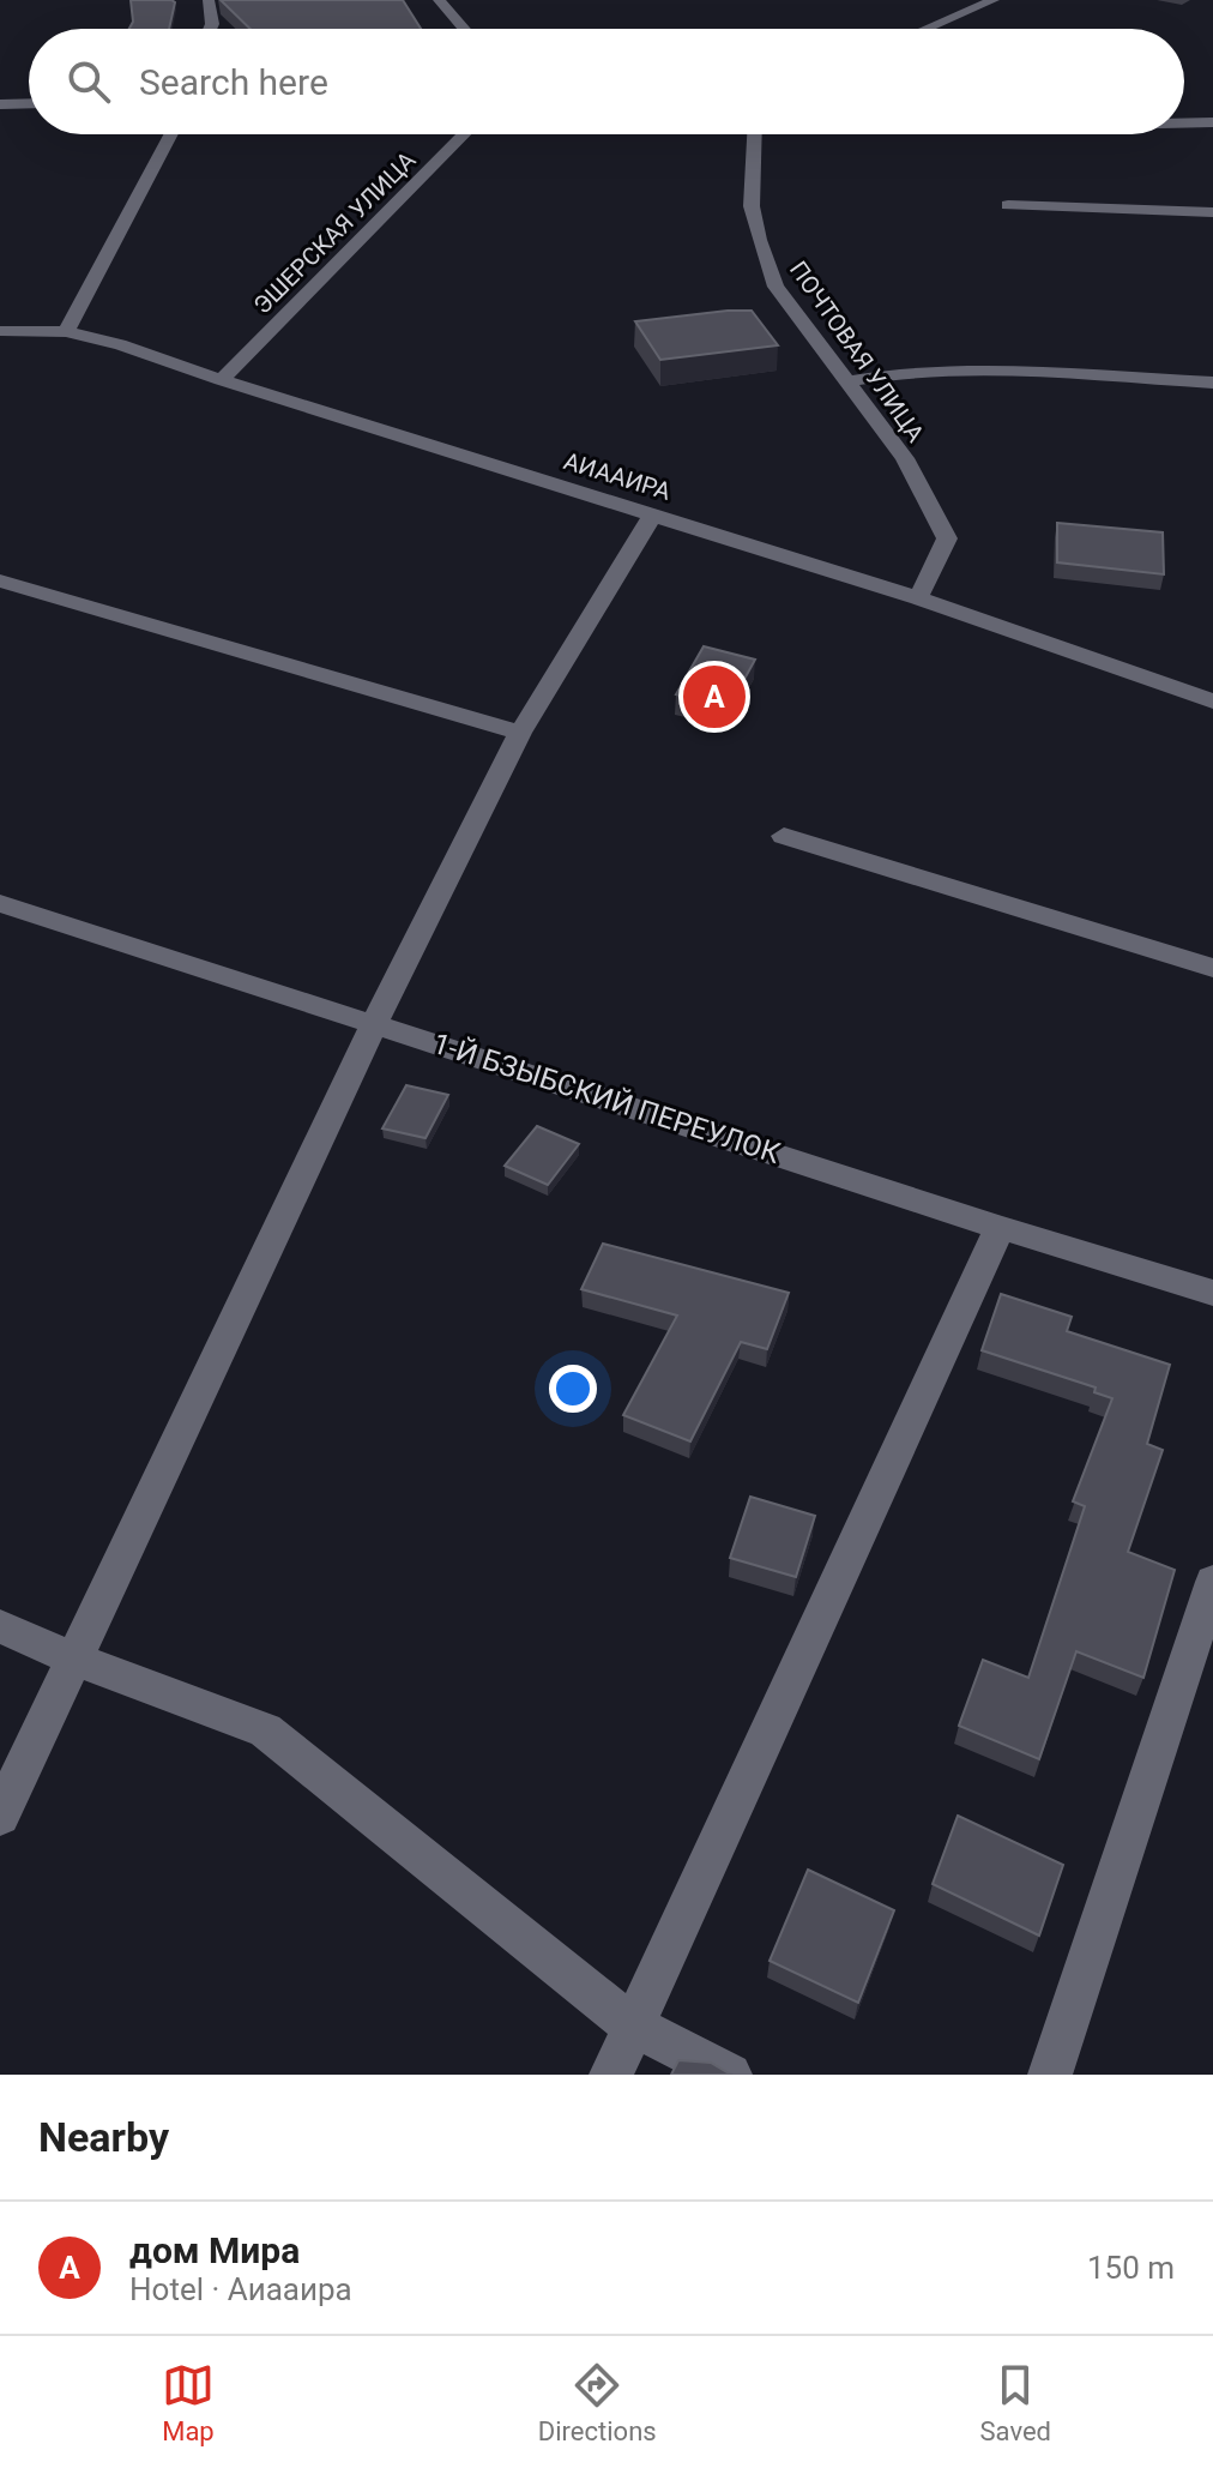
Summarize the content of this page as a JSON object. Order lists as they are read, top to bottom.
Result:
{
  "streets": {
    "street": [
      "ЭШЕРСКАЯ УЛИЦА",
      "ПОЧТОВАЯ УЛИЦА",
      "АИААИРА",
      "1-Й БЗЫБСКИЙ ПЕРЕУЛОК"
    ]
  },
  "crossings": [
    ["ЭШЕРСКАЯ УЛИЦА", "АИААИРА"],
    ["ПОЧТОВАЯ УЛИЦА", "АИААИРА"]
  ],
  "page": {
    "search": "Search here",
    "pins": "A",
    "heading": "Nearby",
    "list": [
      {
        "mark": "A",
        "name": "дом Мира",
        "note": "Hotel · Аиааира",
        "value": "150 m"
      }
    ],
    "nav": ["Map", "Directions", "Saved"]
  }
}
